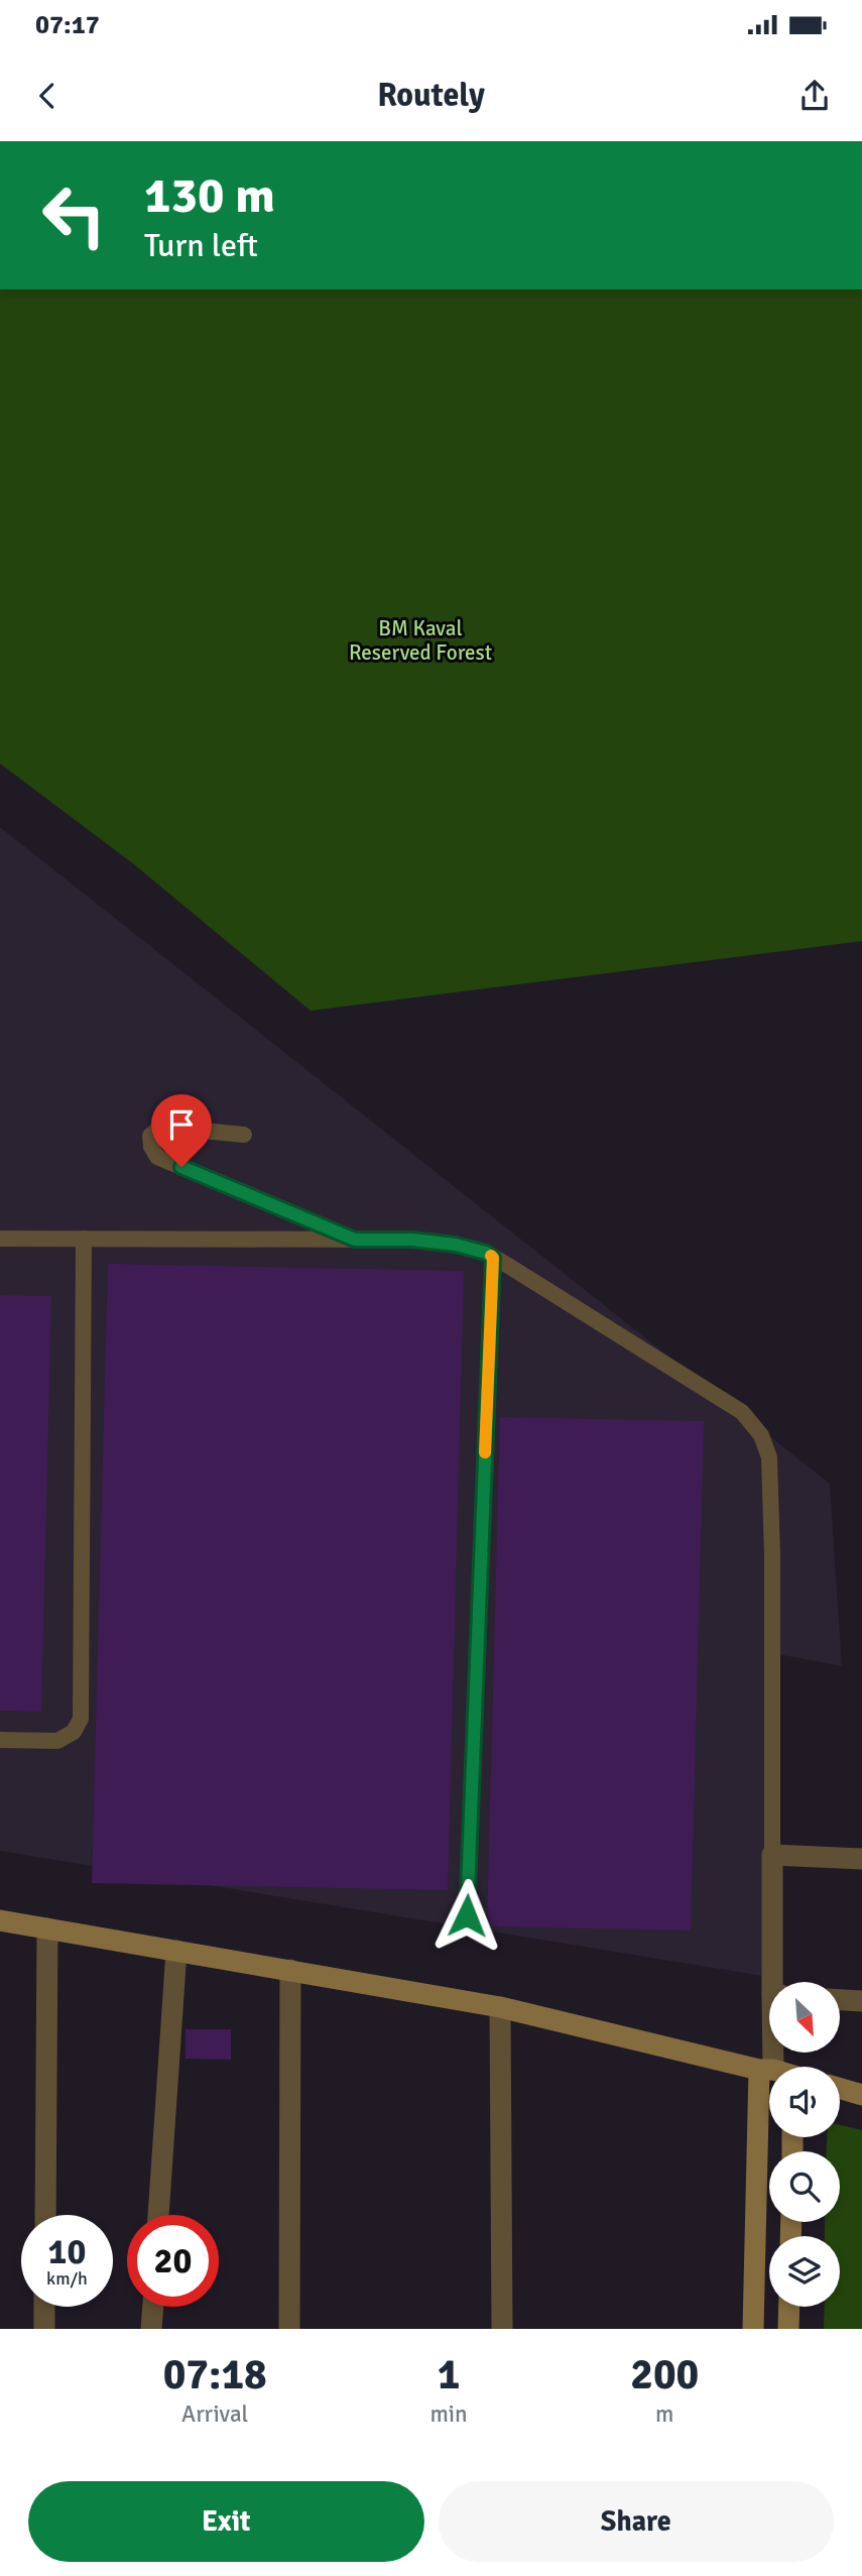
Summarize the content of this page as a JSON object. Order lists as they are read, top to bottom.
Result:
{
  "parks": ["BM Kaval Reserved Forest"],
  "north": "bottom right",
  "page": {
    "status": "07:17",
    "header": "Routely",
    "turn": ["130 m", "Turn left"],
    "speed": "10 km/h",
    "limit": "20",
    "eta": [
      "07:18",
      "Arrival",
      "1",
      "min",
      "200",
      "m"
    ],
    "buttons": ["Exit", "Share"]
  }
}
